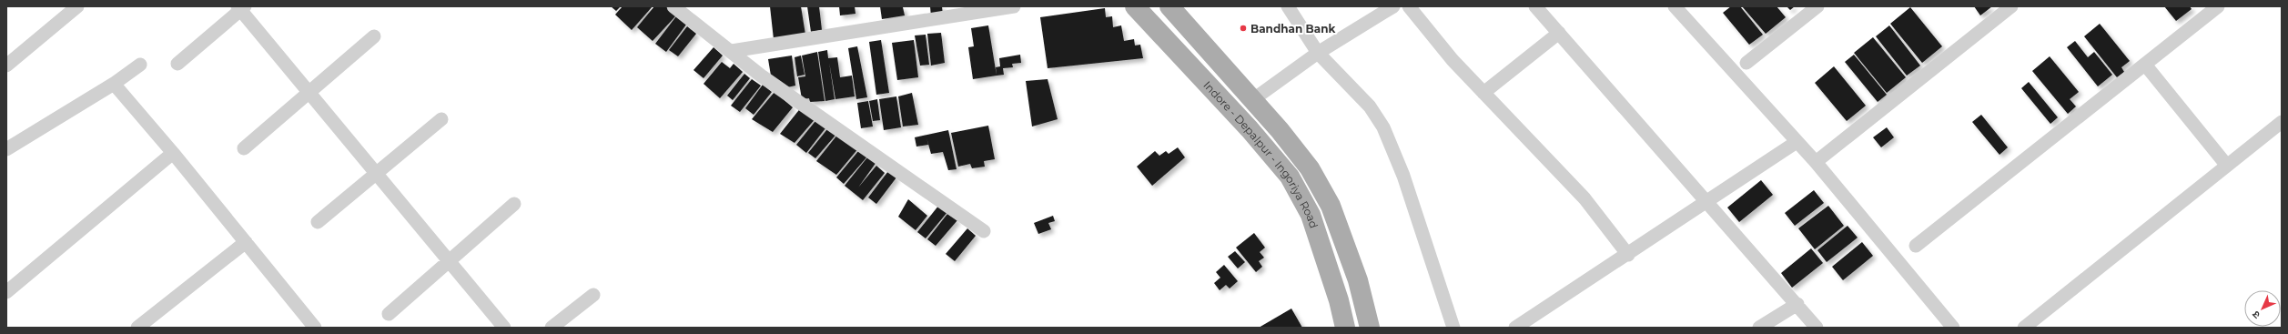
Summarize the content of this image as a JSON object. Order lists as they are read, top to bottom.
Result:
{
  "streets": {
    "main road": ["Indore - Depalpur - Ingoriya Road"]
  },
  "places": ["Bandhan Bank"],
  "north": "bottom left"
}
